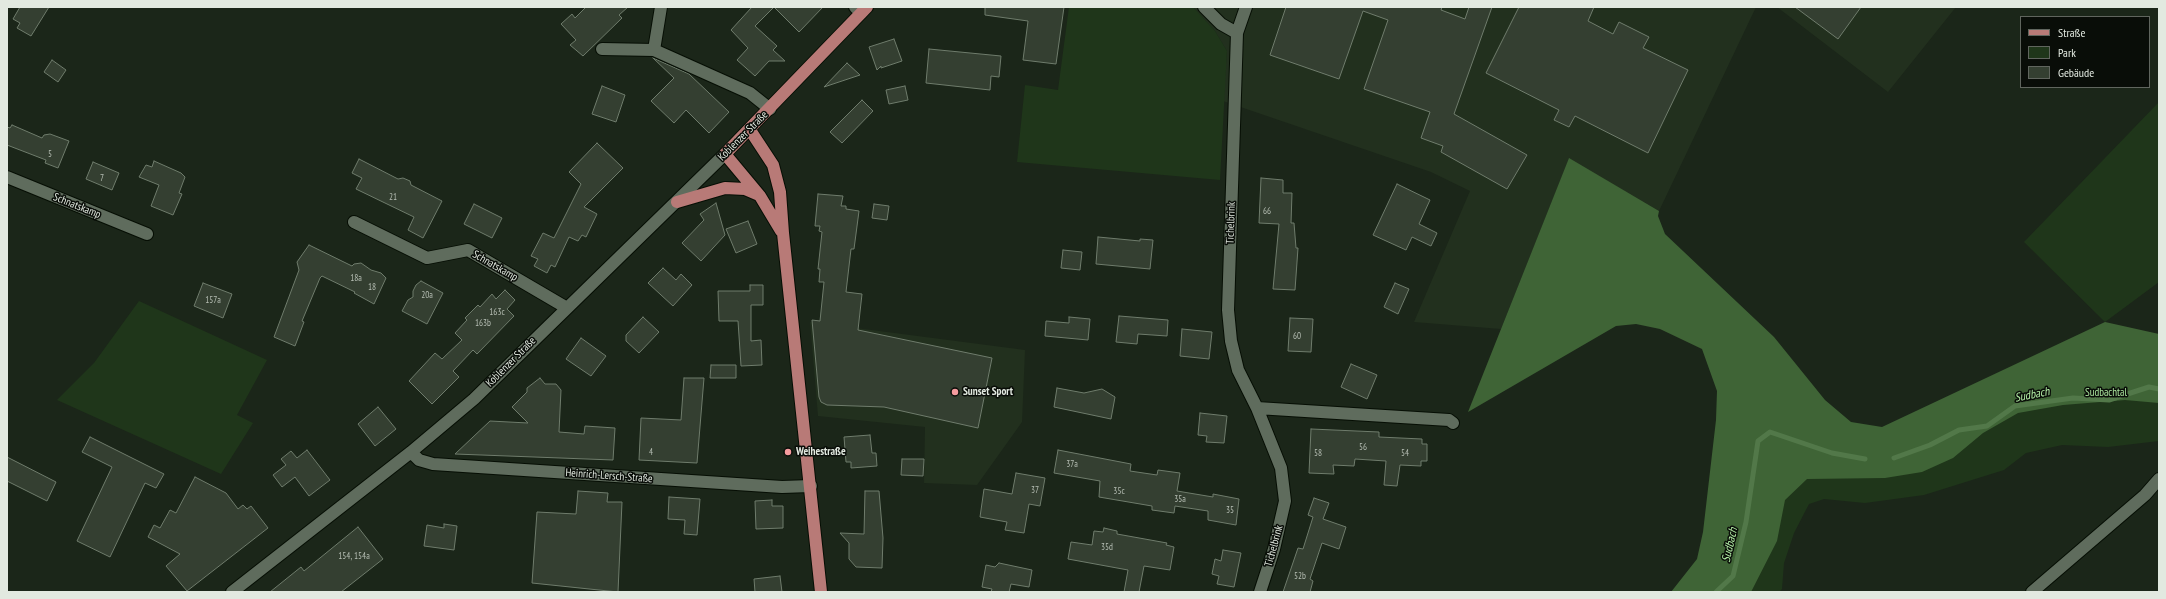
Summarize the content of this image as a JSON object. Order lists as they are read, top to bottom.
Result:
{
  "streets": {
    "main road": ["Koblenzer Straße"],
    "street": ["Schnatskamp", "Tichelbrink", "Heinrich-Lersch-Straße"]
  },
  "crossings": [
    ["Koblenzer Straße", "Schnatskamp"],
    ["Koblenzer Straße", "Heinrich-Lersch-Straße"]
  ],
  "water": ["Sudbach"],
  "parks": ["Sudbachtal"],
  "places": ["Sunset Sport", "Weihestraße"],
  "house_numbers": [
    "5",
    "7",
    "21",
    "66",
    "18a",
    "18",
    "20a",
    "157a",
    "163c",
    "163b",
    "60",
    "56",
    "4",
    "58",
    "54",
    "37a",
    "37",
    "35c",
    "35a",
    "35",
    "35d",
    "154, 154a",
    "52b"
  ],
  "legend": ["Straße", "Park", "Gebäude"]
}
